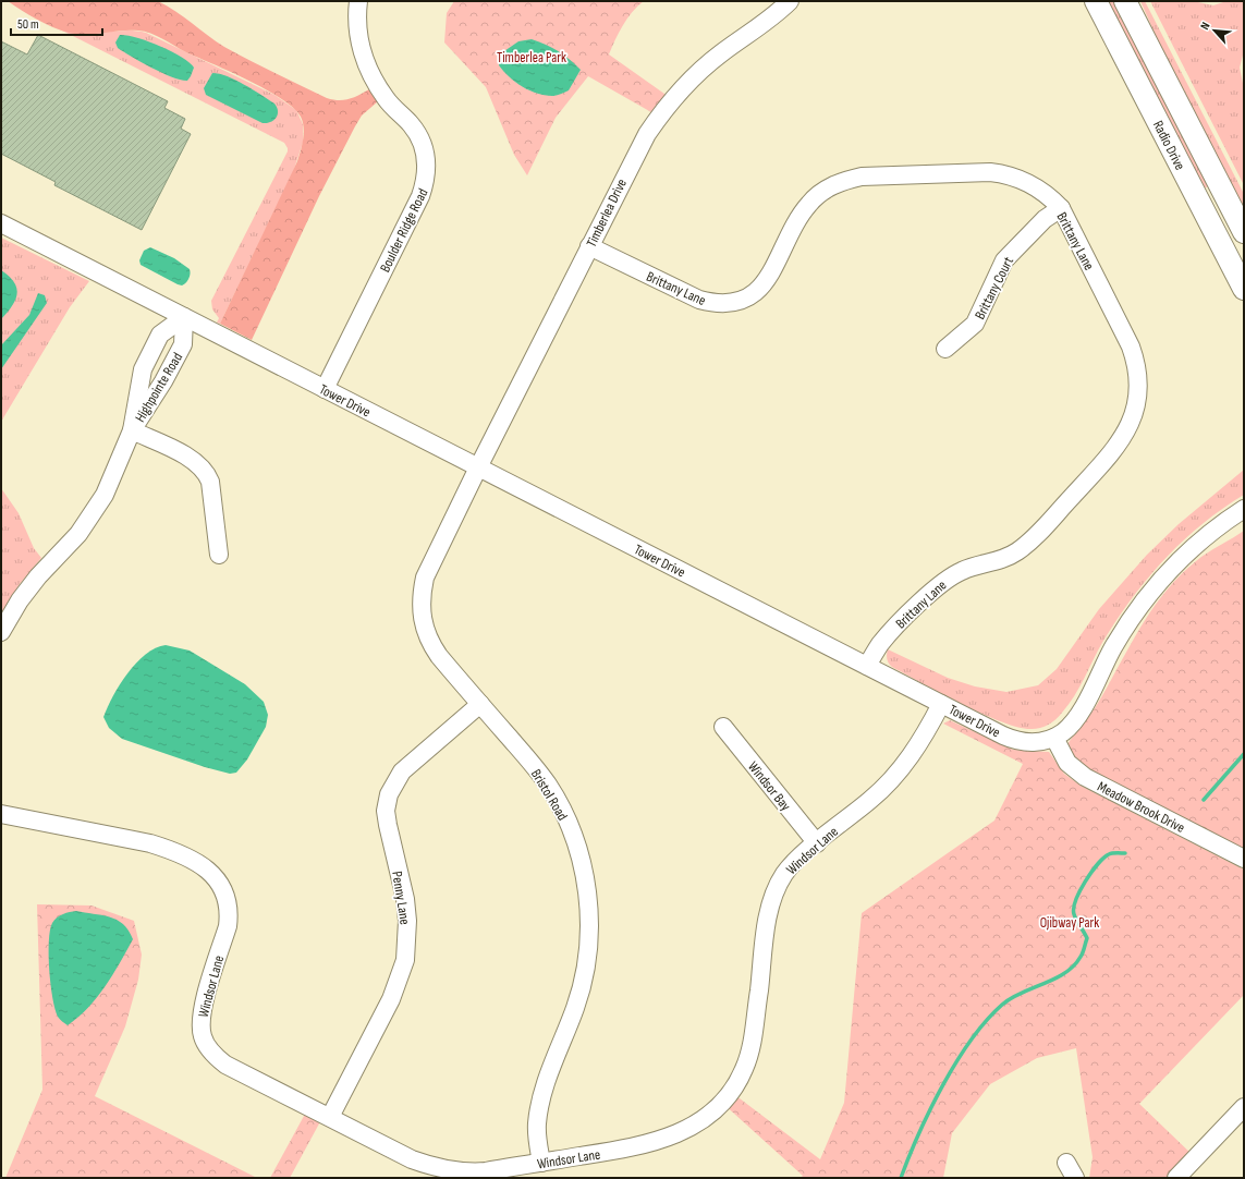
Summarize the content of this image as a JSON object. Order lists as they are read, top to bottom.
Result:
{
  "streets": {
    "main road": ["Radio Drive"],
    "street": [
      "Timberlea Drive",
      "Boulder Ridge Road",
      "Brittany Lane",
      "Brittany Court",
      "Highpointe Road",
      "Tower Drive",
      "Windsor Bay",
      "Bristol Road",
      "Meadow Brook Drive",
      "Windsor Lane",
      "Penny Lane"
    ]
  },
  "crossings": [
    ["Timberlea Drive", "Brittany Lane"],
    ["Timberlea Drive", "Tower Drive"],
    ["Timberlea Drive", "Bristol Road"],
    ["Boulder Ridge Road", "Tower Drive"],
    ["Brittany Lane", "Brittany Court"],
    ["Brittany Lane", "Tower Drive"],
    ["Highpointe Road", "Tower Drive"],
    ["Tower Drive", "Bristol Road"],
    ["Tower Drive", "Meadow Brook Drive"],
    ["Tower Drive", "Windsor Lane"],
    ["Windsor Bay", "Windsor Lane"],
    ["Bristol Road", "Windsor Lane"],
    ["Bristol Road", "Penny Lane"],
    ["Windsor Lane", "Penny Lane"]
  ],
  "parks": ["Timberlea Park", "Ojibway Park"],
  "scale_bar": "50 m",
  "north": "top left"
}
